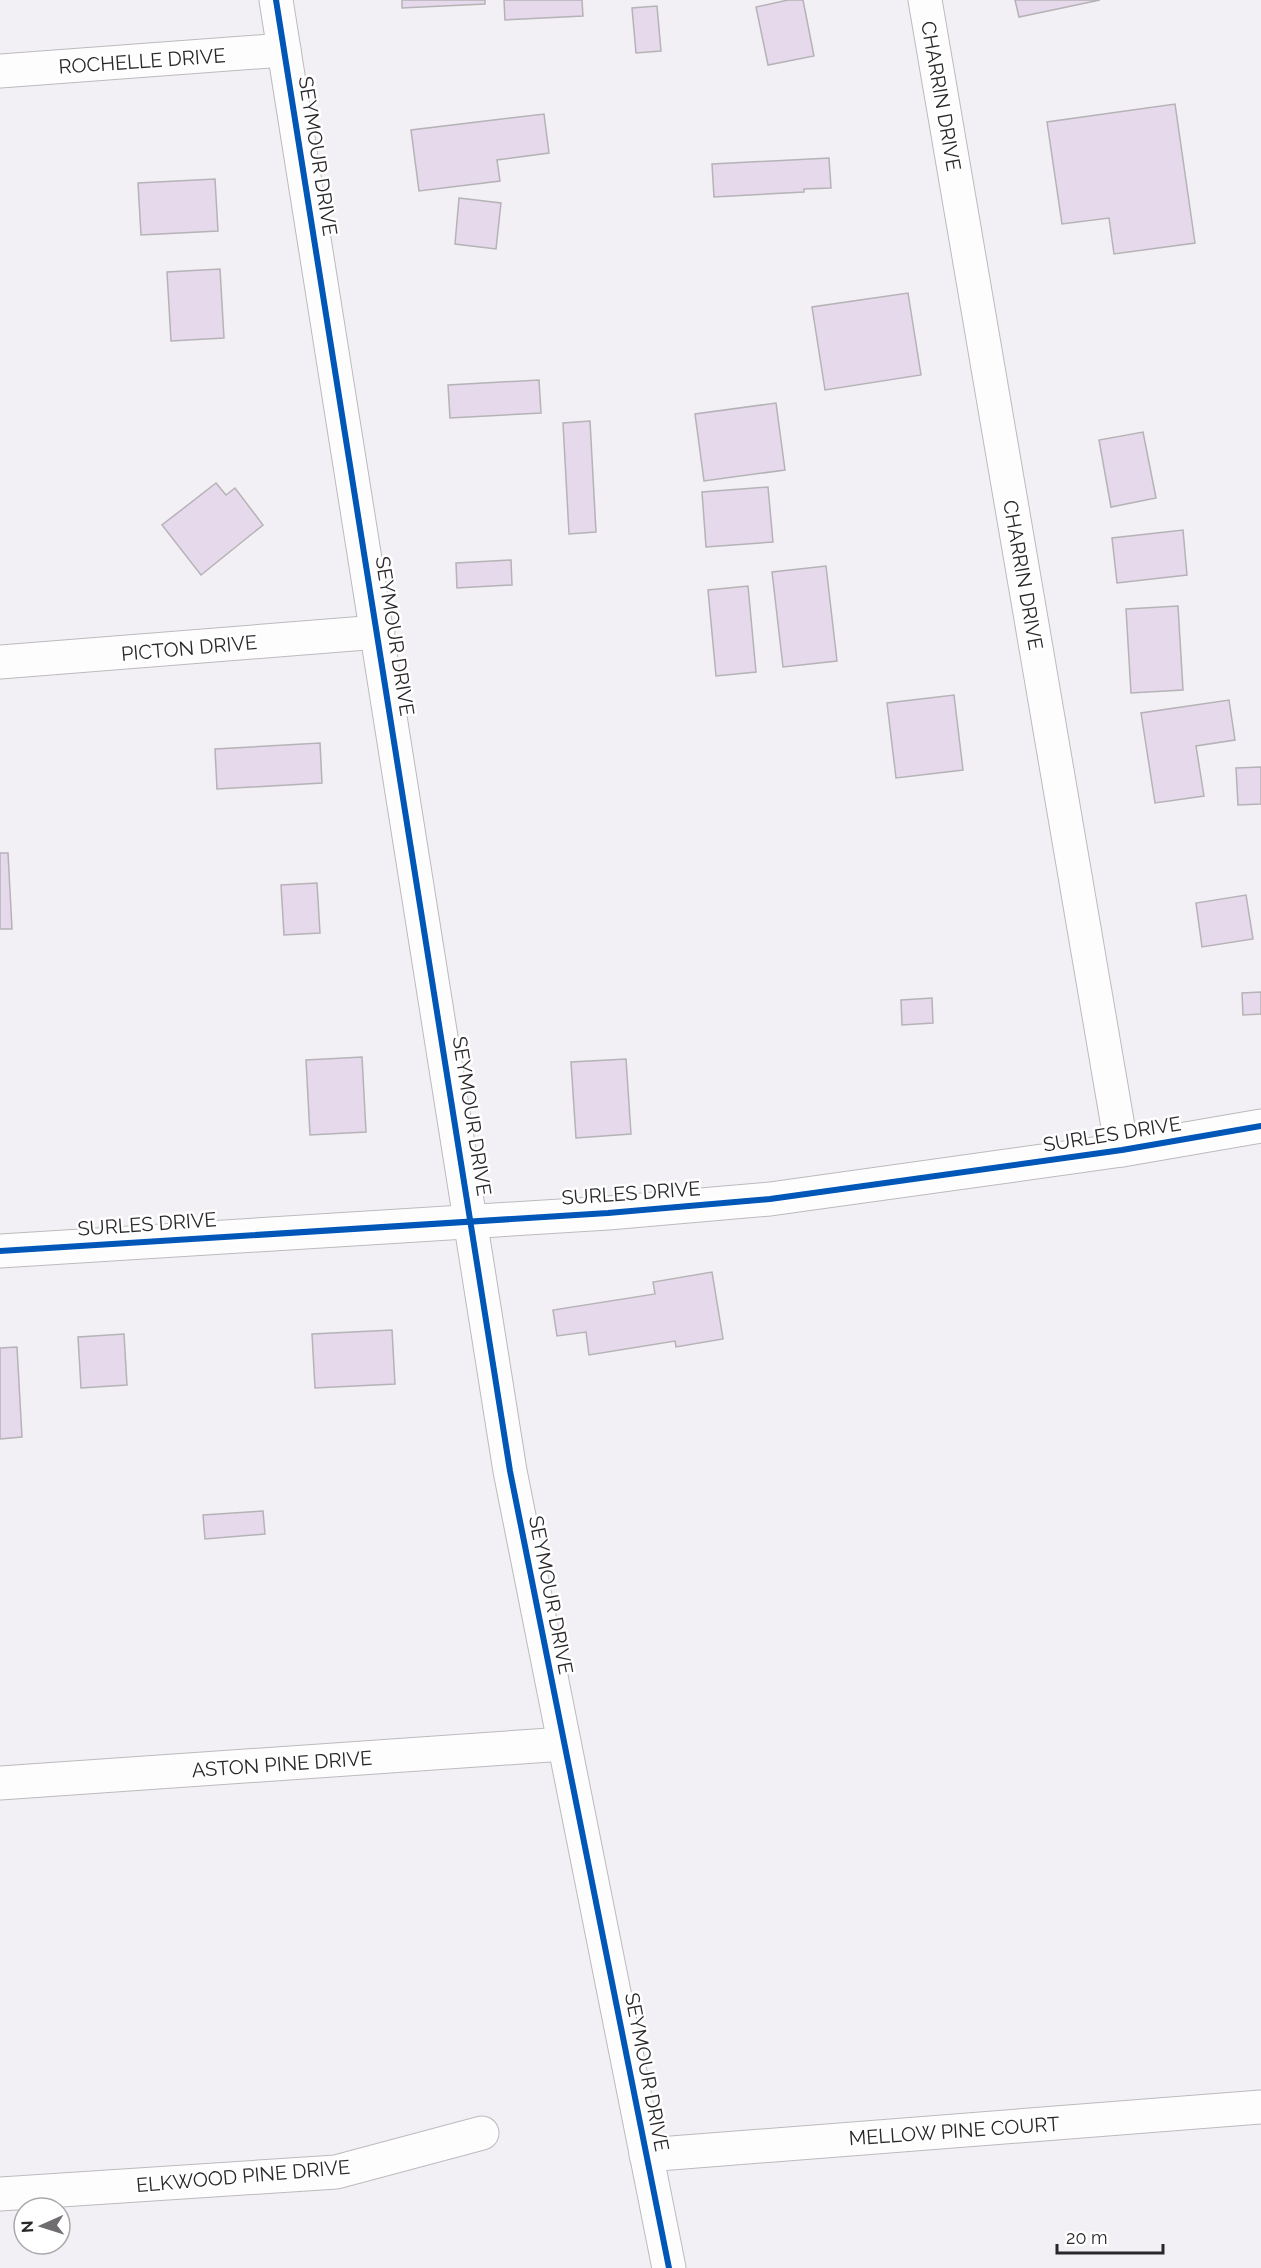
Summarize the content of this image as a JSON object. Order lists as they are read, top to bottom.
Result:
{
  "streets": {
    "street": [
      "ROCHELLE DRIVE",
      "CHARRIN DRIVE",
      "SEYMOUR DRIVE",
      "PICTON DRIVE",
      "SURLES DRIVE",
      "ASTON PINE DRIVE",
      "MELLOW PINE COURT",
      "ELKWOOD PINE DRIVE"
    ]
  },
  "crossings": [
    ["ROCHELLE DRIVE", "SEYMOUR DRIVE"],
    ["CHARRIN DRIVE", "SURLES DRIVE"],
    ["SEYMOUR DRIVE", "PICTON DRIVE"],
    ["SEYMOUR DRIVE", "SURLES DRIVE"],
    ["SEYMOUR DRIVE", "ASTON PINE DRIVE"],
    ["SEYMOUR DRIVE", "MELLOW PINE COURT"]
  ],
  "scale_bar": "20 m",
  "north": "left"
}
